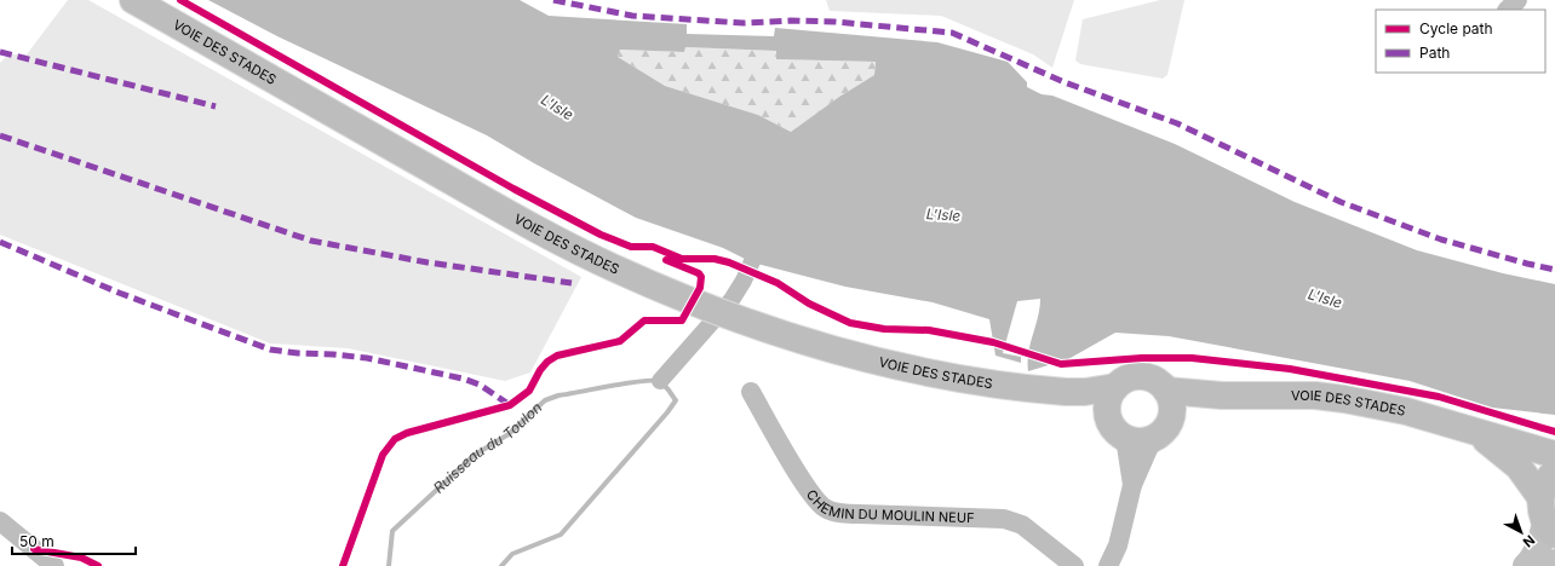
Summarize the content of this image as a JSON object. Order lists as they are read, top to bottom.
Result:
{
  "streets": {
    "main road": ["VOIE DES STADES"],
    "street": ["CHEMIN DU MOULIN NEUF"]
  },
  "water": ["L'Isle", "Ruisseau du Toulon"],
  "legend": ["Cycle path", "Path"],
  "scale_bar": "50 m",
  "north": "bottom right"
}
